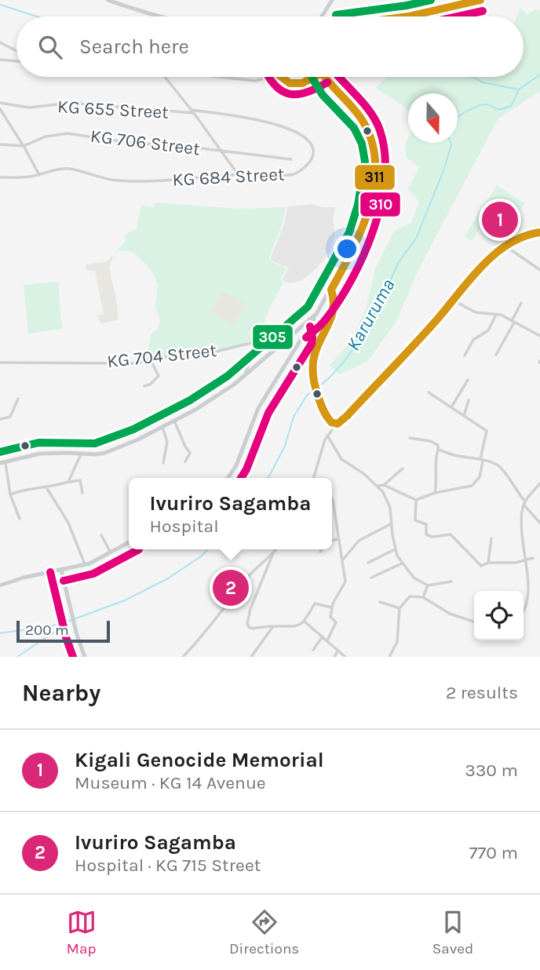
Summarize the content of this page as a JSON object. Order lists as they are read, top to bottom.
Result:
{
  "streets": {
    "street": [
      "KG 655 Street",
      "KG 706 Street",
      "KG 684 Street",
      "KG 704 Street"
    ]
  },
  "crossings": [
    ["KG 655 Street", "KG 684 Street"]
  ],
  "water": ["Karuruma"],
  "lines": ["transit line 311", "transit line 305", "transit line 310"],
  "scale_bar": "200 m",
  "north": "bottom",
  "page": {
    "search": "Search here",
    "pins": ["1", "2"],
    "popup": ["Ivuriro Sagamba", "Hospital"],
    "scale": "200 m",
    "heading": ["Nearby", "2 results"],
    "list": [
      {
        "mark": "1",
        "name": "Kigali Genocide Memorial",
        "note": "Museum · KG 14 Avenue",
        "value": "330 m"
      },
      {
        "mark": "2",
        "name": "Ivuriro Sagamba",
        "note": "Hospital · KG 715 Street",
        "value": "770 m"
      }
    ],
    "nav": ["Map", "Directions", "Saved"]
  }
}
